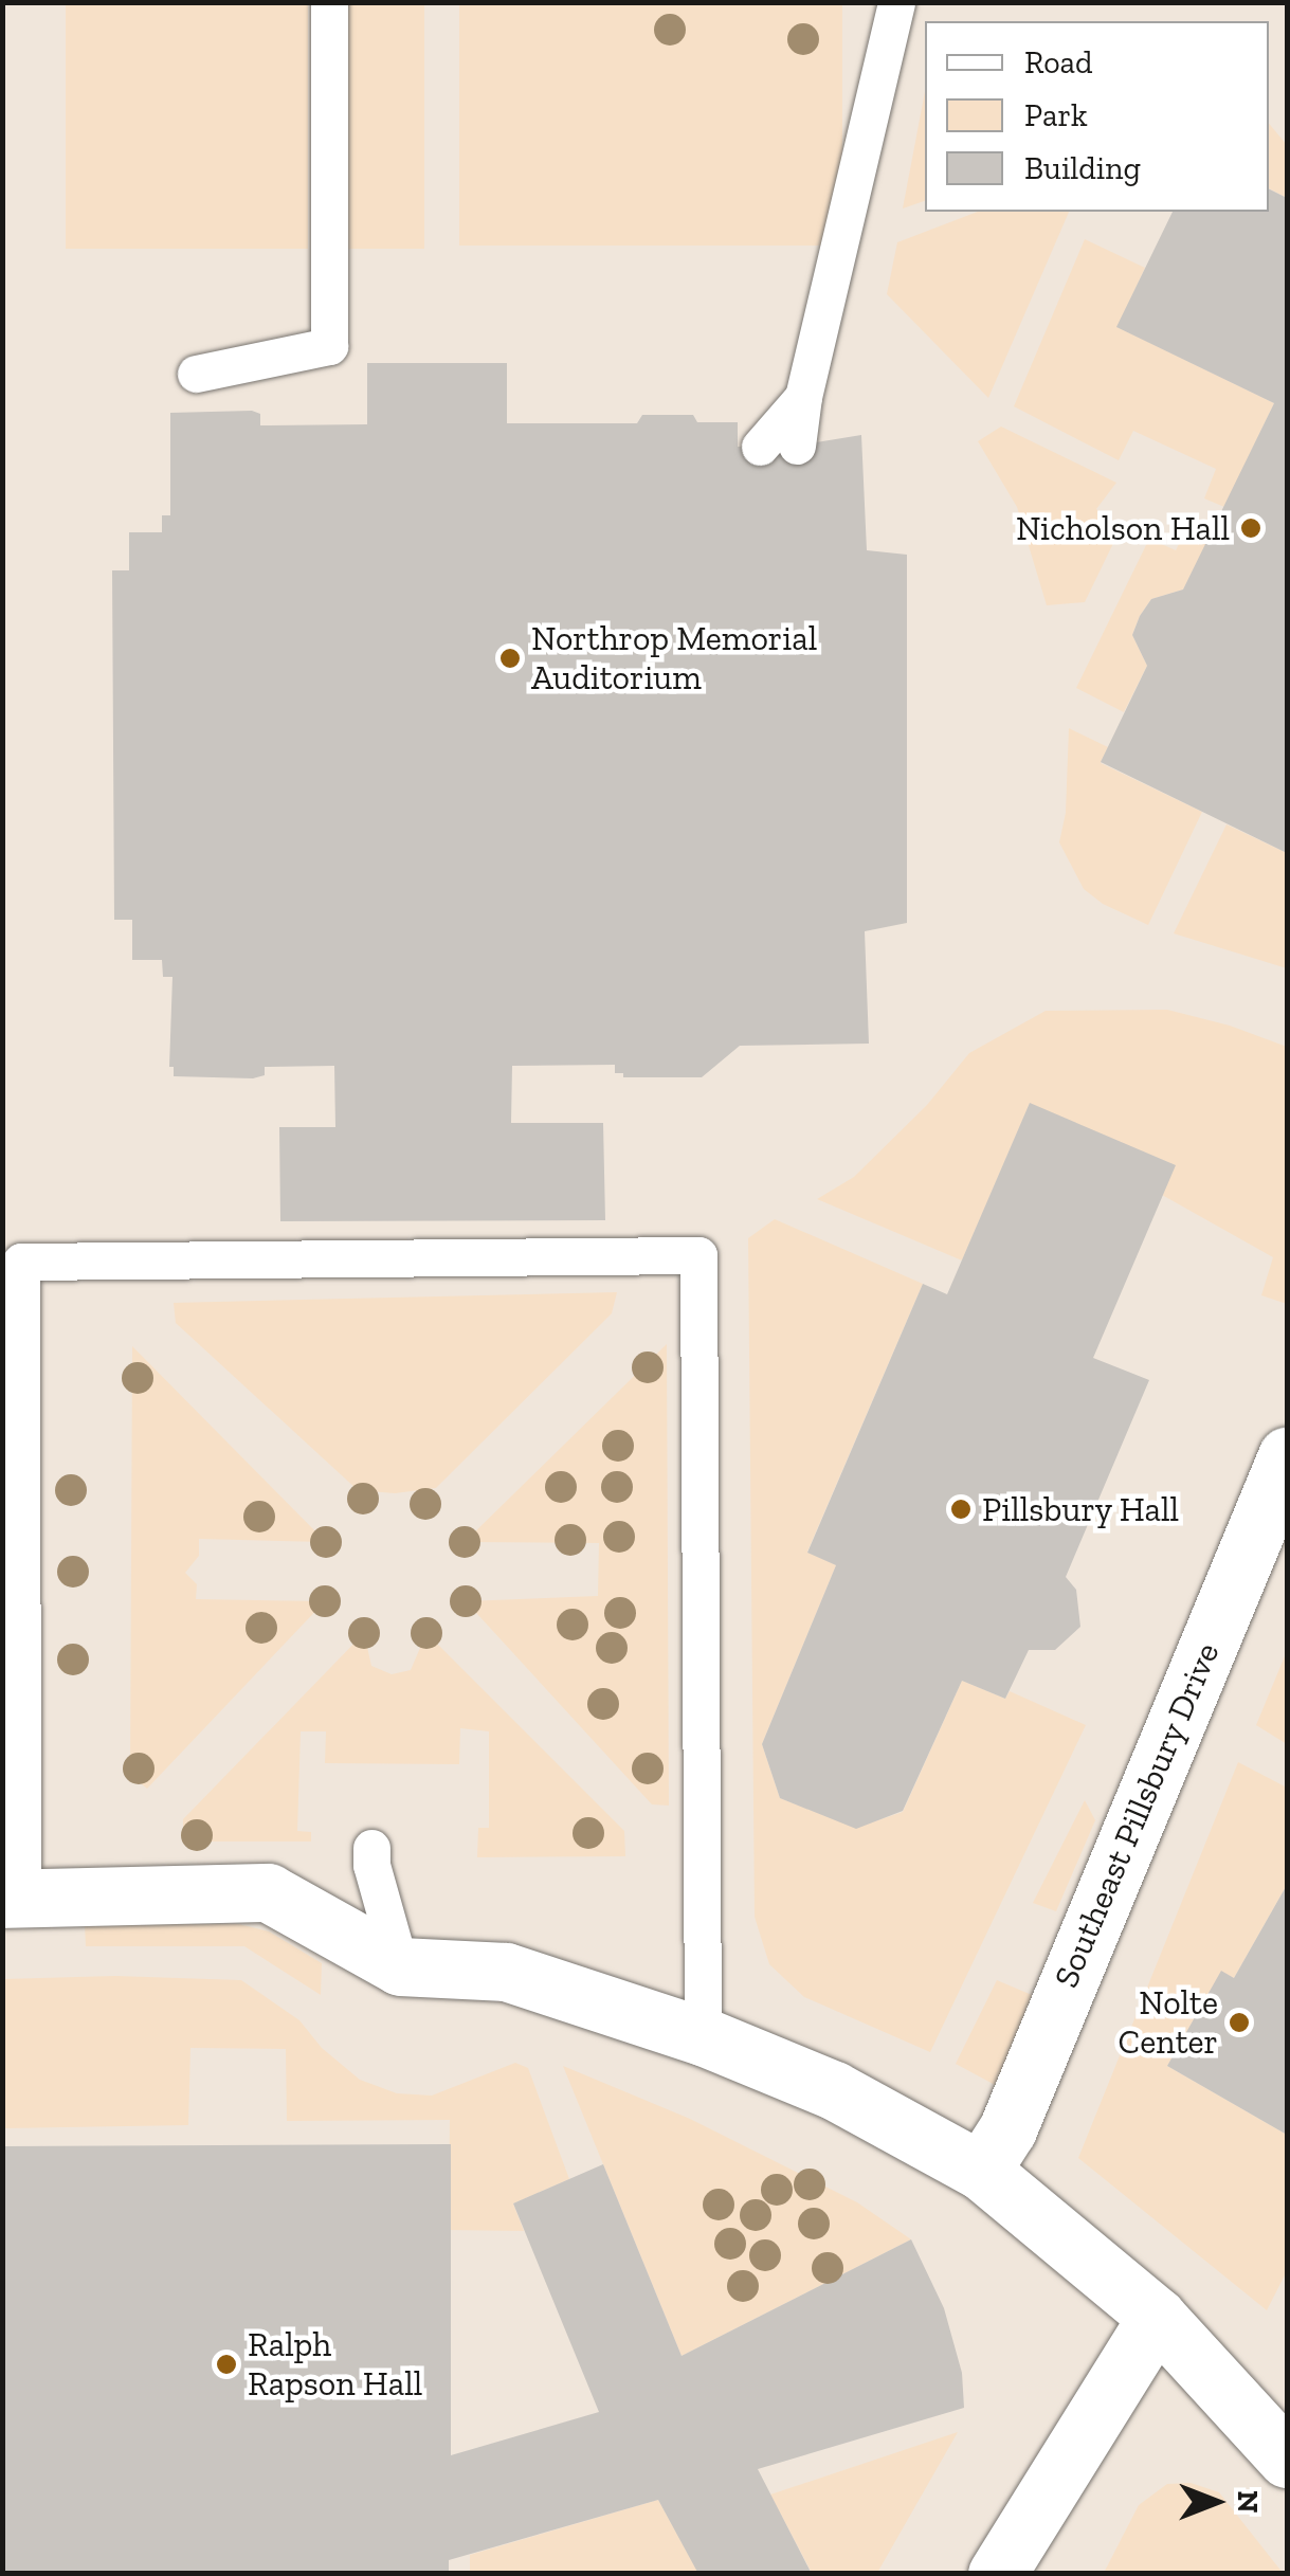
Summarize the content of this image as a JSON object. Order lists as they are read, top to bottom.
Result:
{
  "streets": {
    "street": ["Southeast Pillsbury Drive"]
  },
  "places": [
    "Nicholson Hall",
    "Northrop Memorial Auditorium",
    "Pillsbury Hall",
    "Nolte Center",
    "Ralph Rapson Hall"
  ],
  "legend": ["Road", "Park", "Building"],
  "north": "right"
}
